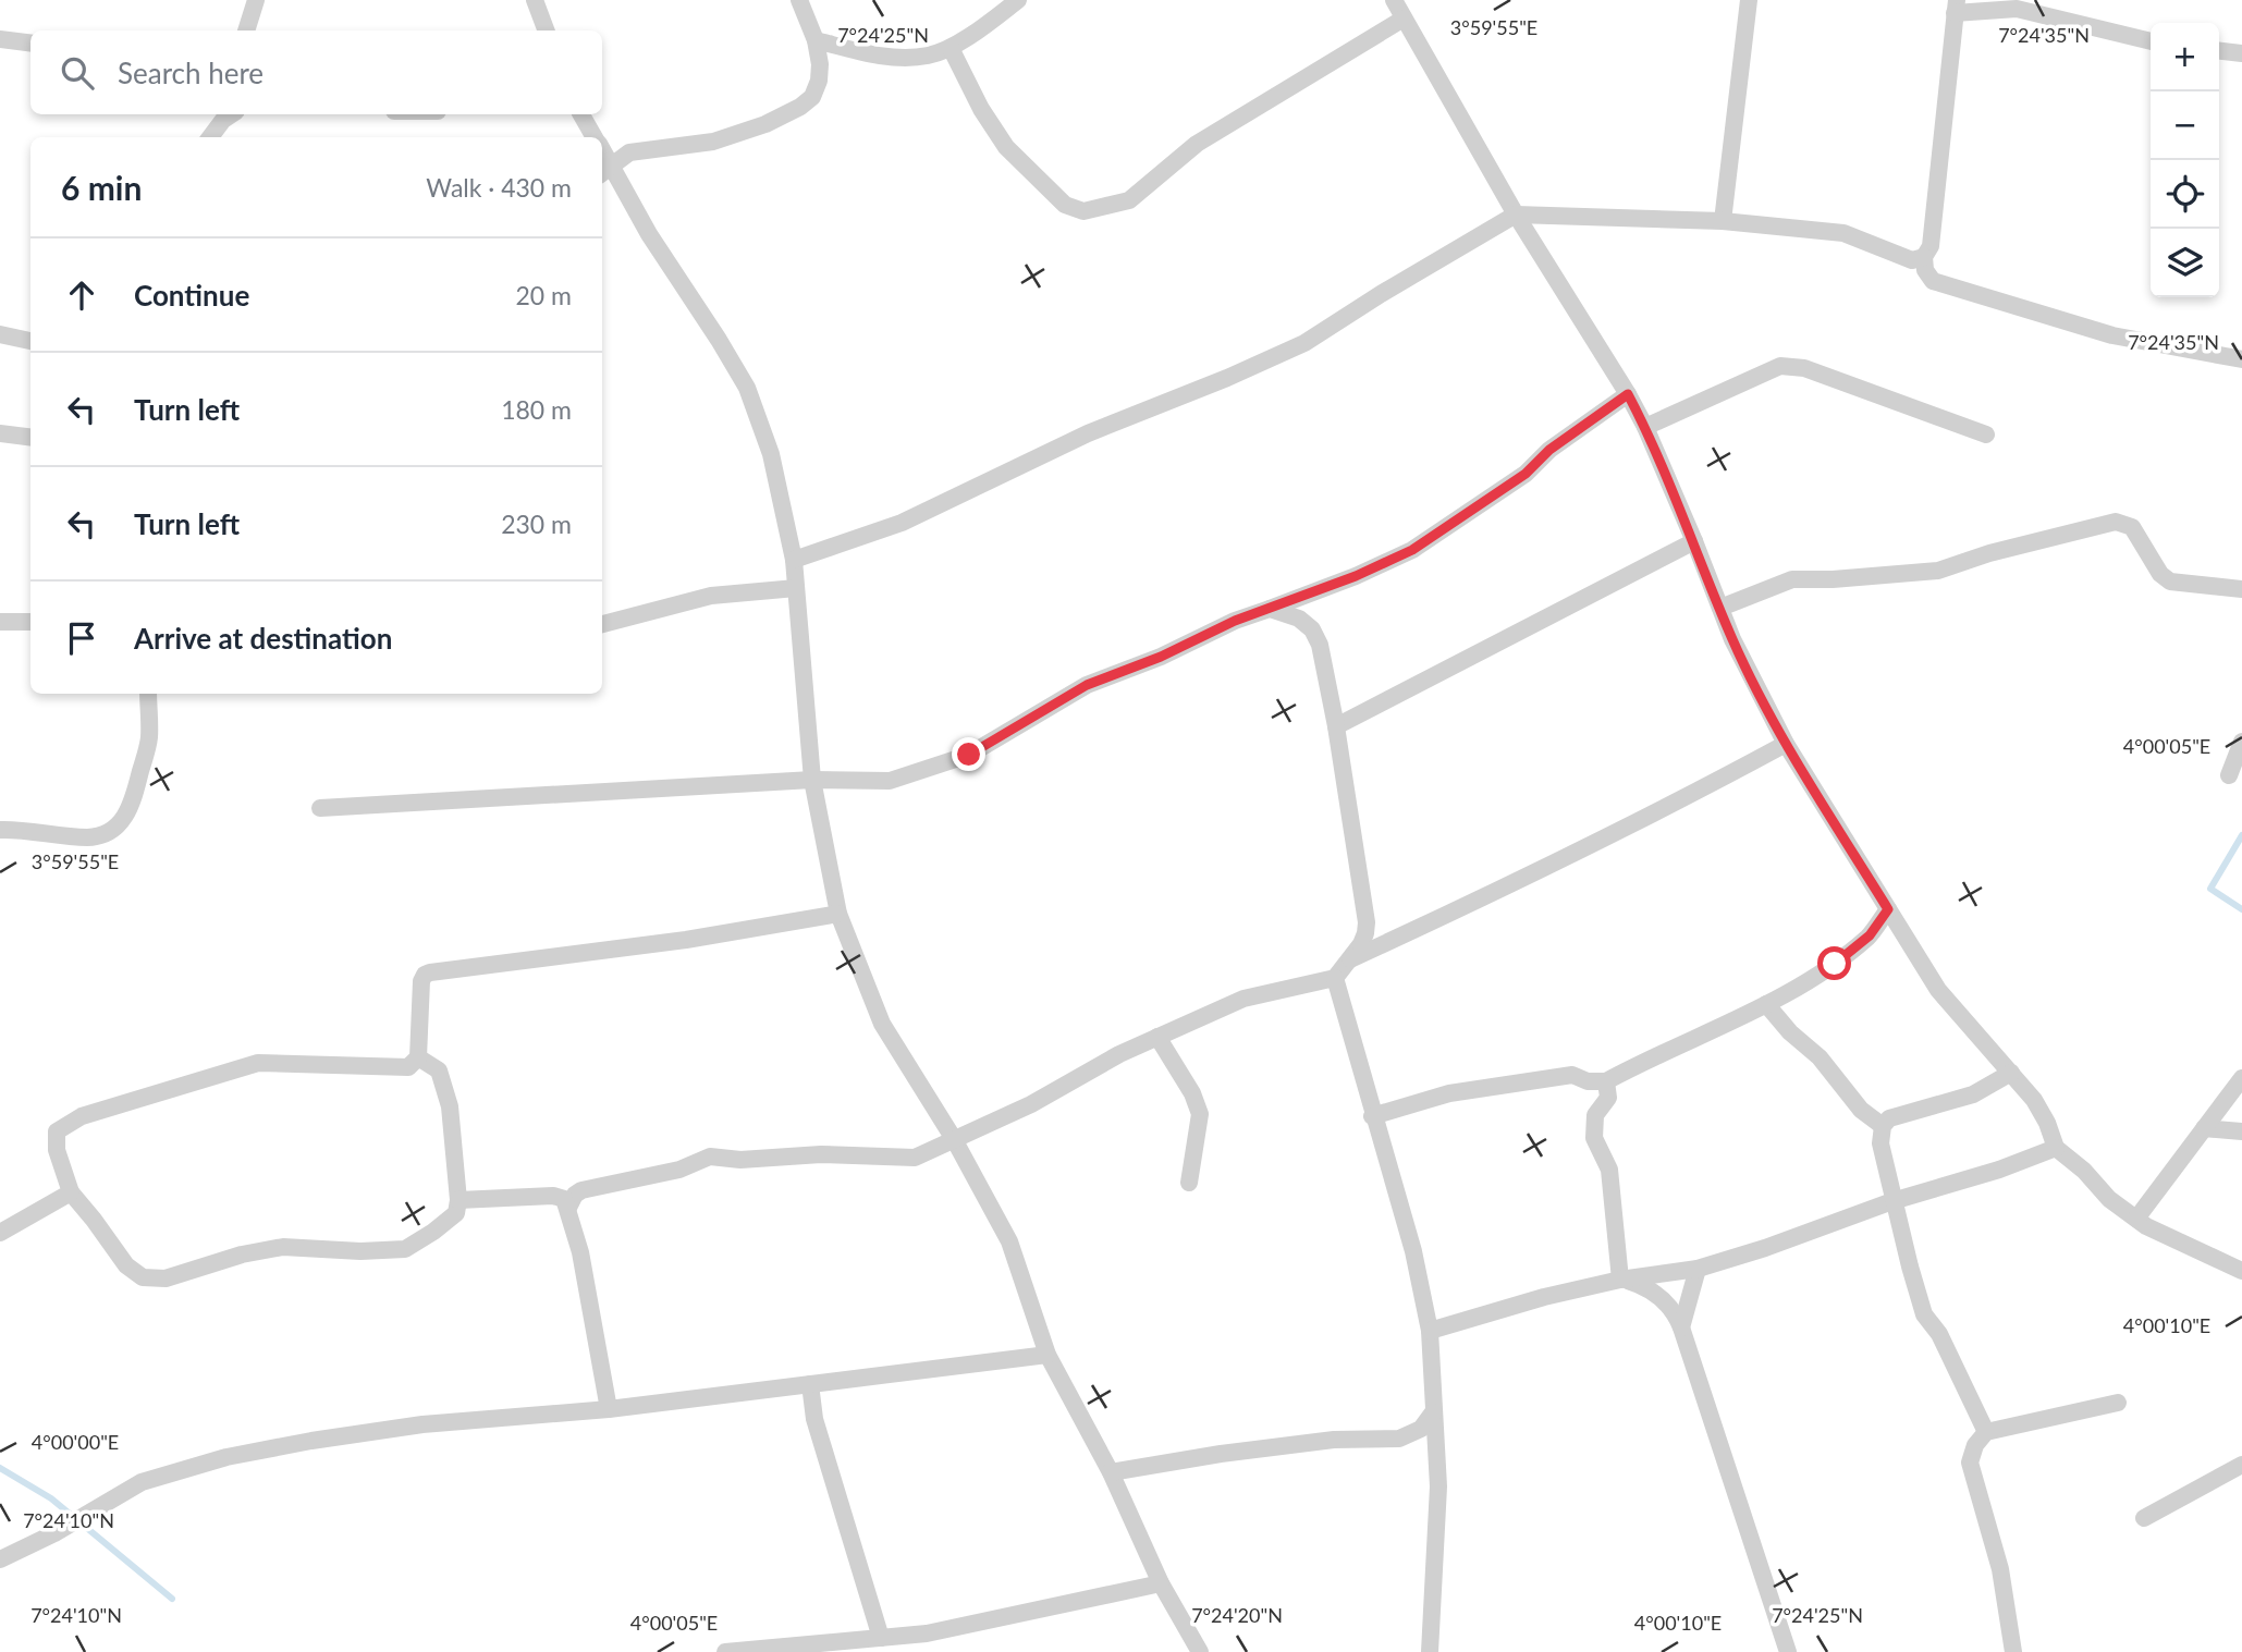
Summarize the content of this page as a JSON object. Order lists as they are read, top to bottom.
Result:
{
  "page": {
    "map_buttons": ["+", "−"],
    "search": "Search here",
    "heading": ["6 min", "Walk · 430 m"],
    "list": [
      ["Continue", "20 m"],
      ["Turn left", "180 m"],
      ["Turn left", "230 m"],
      "Arrive at destination"
    ]
  },
  "coordinates": [
    "3°59'55\"E",
    "7°24'25\"N",
    "7°24'35\"N",
    "4°00'05\"E",
    "4°00'10\"E",
    "4°00'00\"E",
    "7°24'10\"N",
    "7°24'20\"N"
  ]
}
